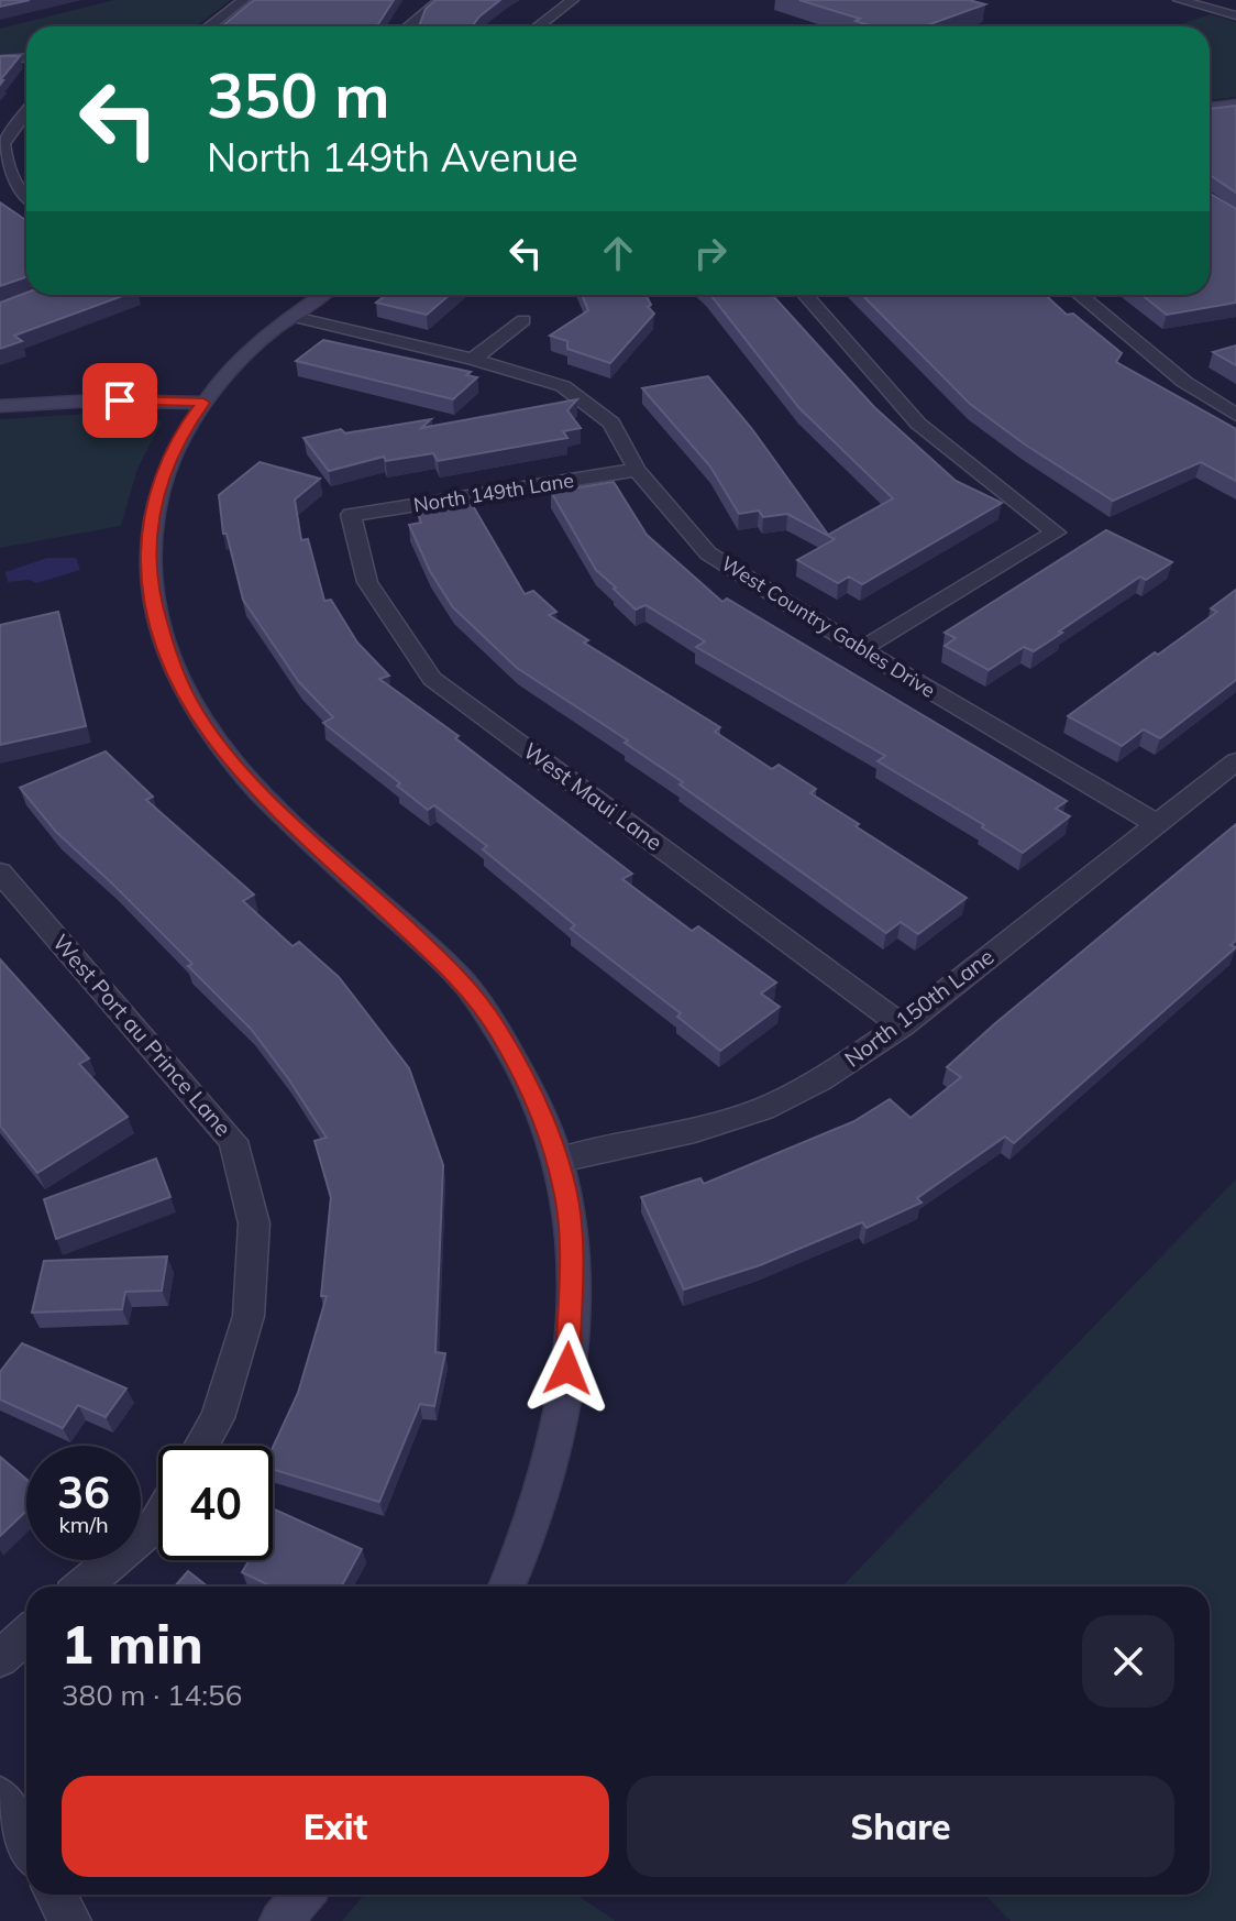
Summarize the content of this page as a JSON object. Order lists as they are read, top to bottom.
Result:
{
  "streets": {
    "street": [
      "North 149th Lane",
      "West Country Gables Drive",
      "West Maui Lane",
      "North 150th Lane",
      "West Port au Prince Lane"
    ]
  },
  "crossings": [
    ["North 149th Lane", "West Country Gables Drive"],
    ["North 149th Lane", "West Maui Lane"],
    ["West Country Gables Drive", "North 150th Lane"],
    ["West Maui Lane", "North 150th Lane"]
  ],
  "page": {
    "turn": ["350 m", "North 149th Avenue"],
    "speed": "36 km/h",
    "limit": "40",
    "heading": ["1 min", "380 m · 14:56"],
    "buttons": ["Exit", "Share"]
  }
}
